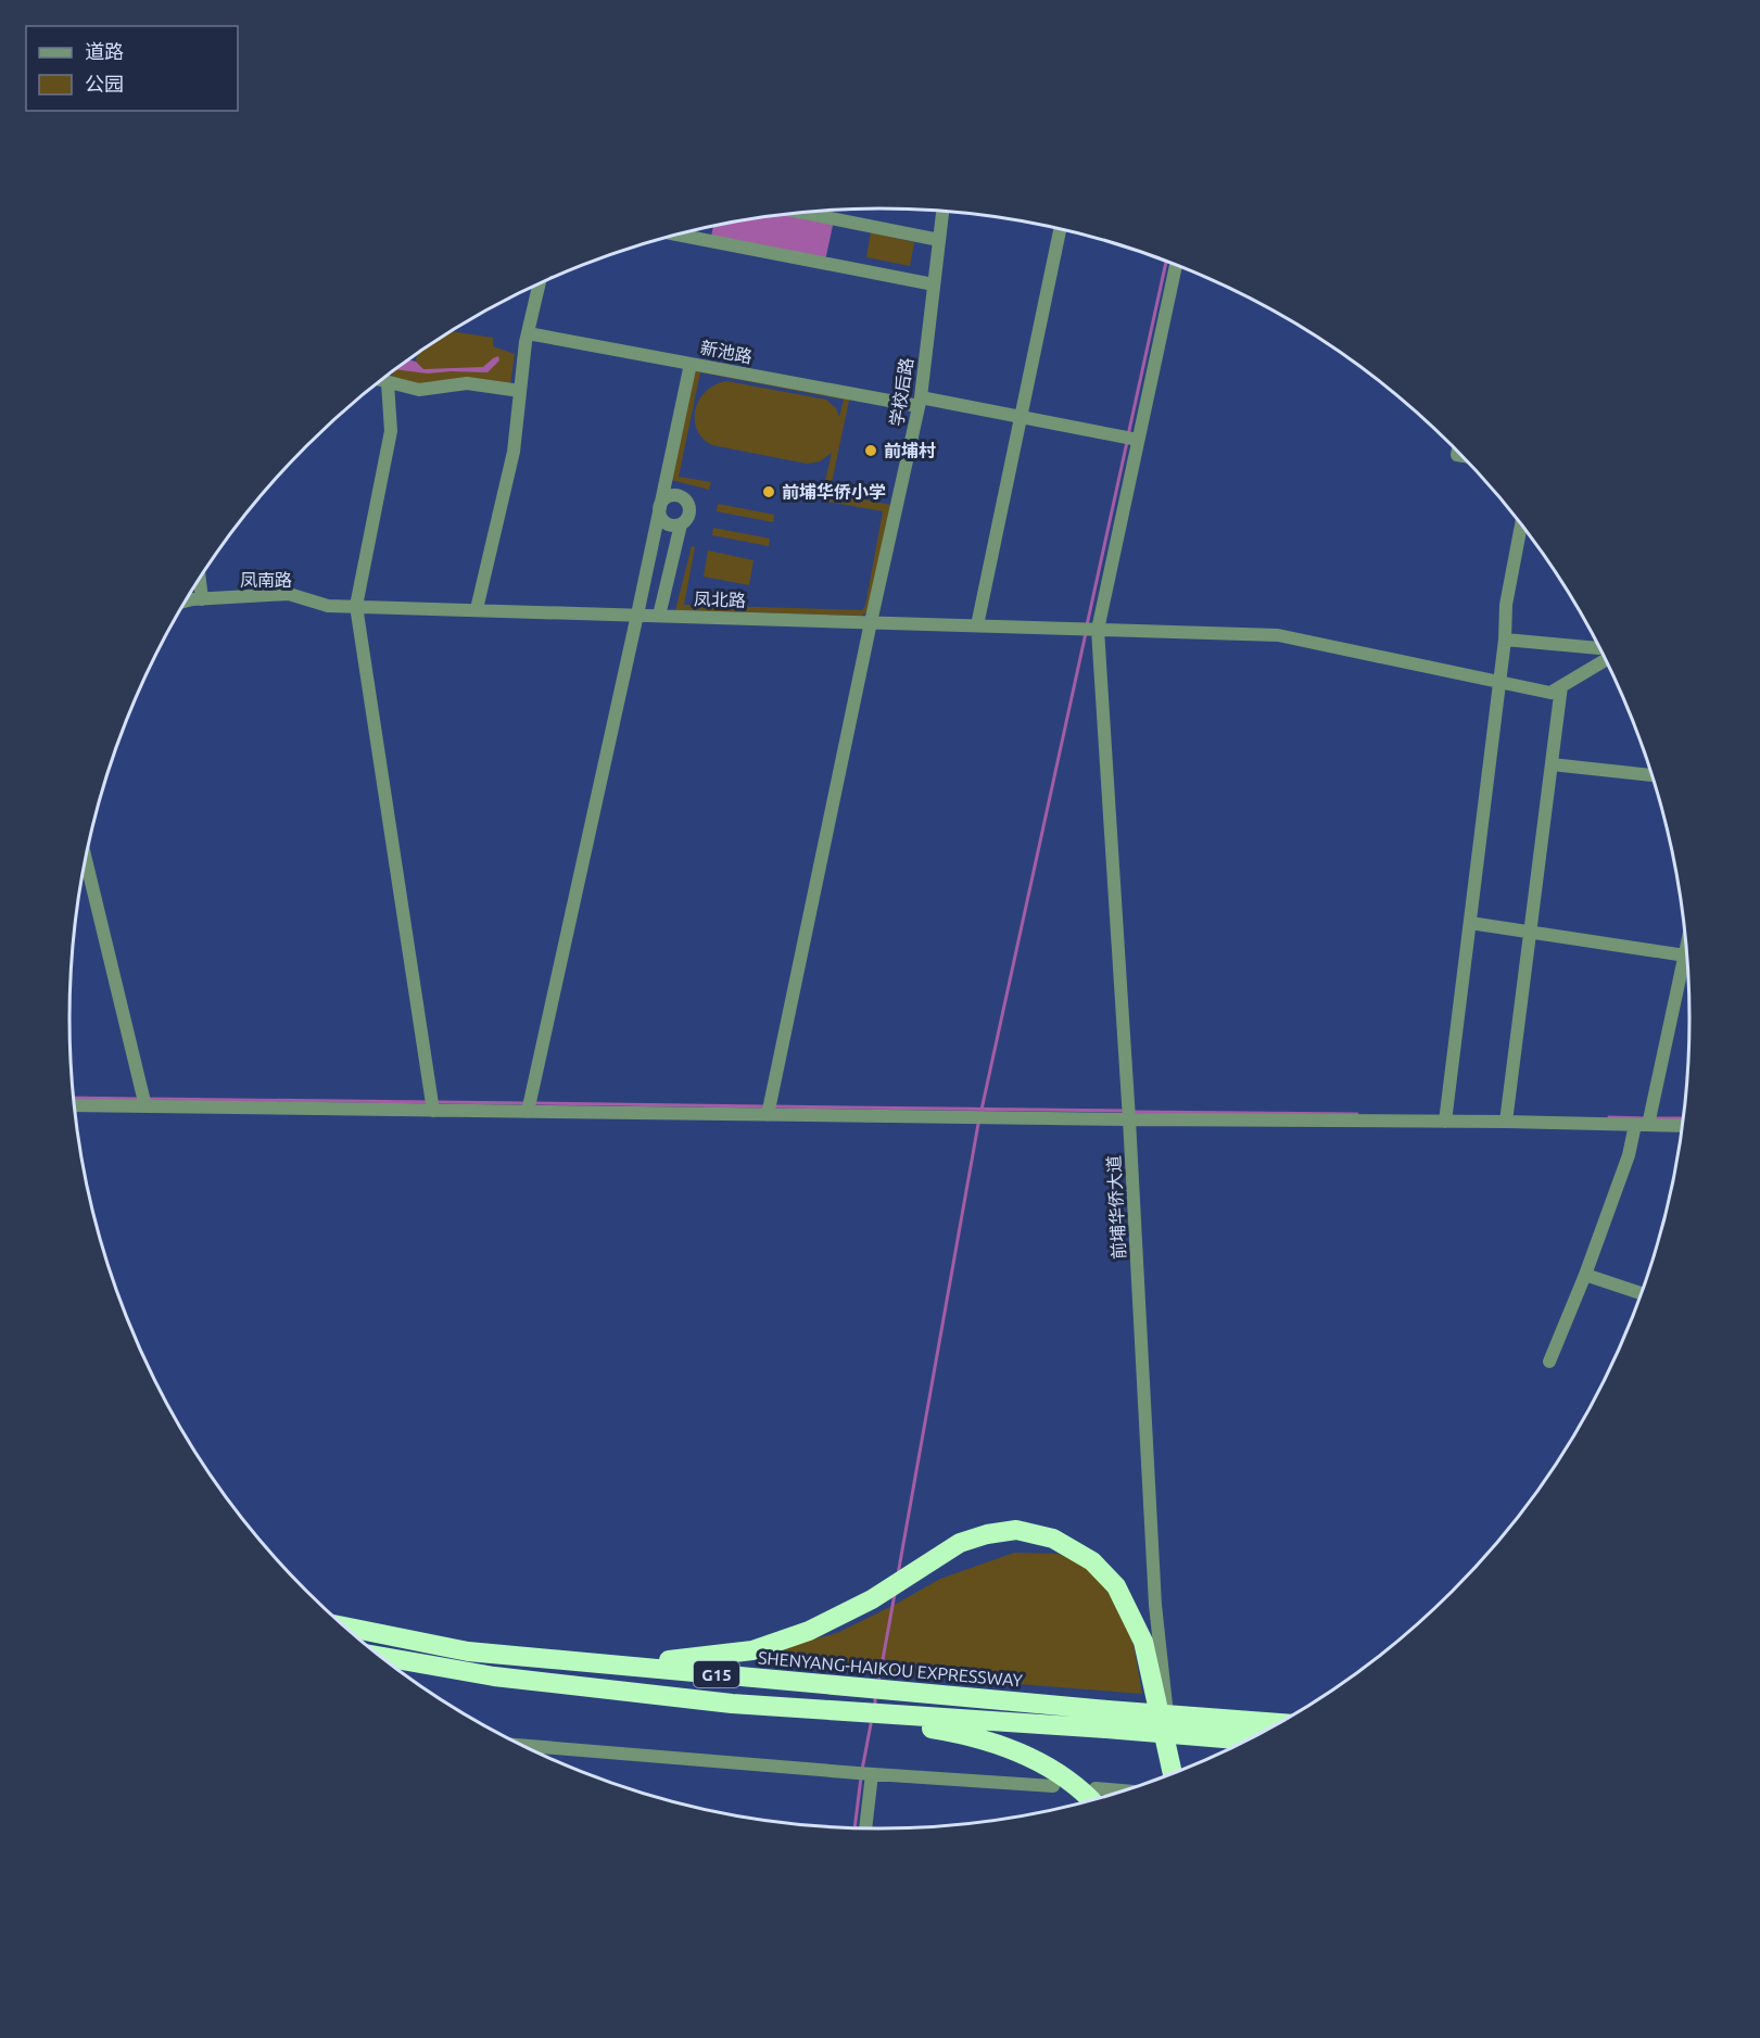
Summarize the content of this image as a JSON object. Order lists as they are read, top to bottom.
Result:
{
  "streets": {
    "highway": ["SHENYANG-HAIKOU EXPRESSWAY", "G15"],
    "street": [
      "新池路",
      "学校后路",
      "凤南路",
      "凤北路",
      "前埔华侨大道"
    ]
  },
  "crossings": [
    ["新池路", "学校后路"],
    ["新池路", "前埔华侨大道"],
    ["学校后路", "凤北路"],
    ["凤南路", "凤北路"],
    ["凤北路", "前埔华侨大道"]
  ],
  "places": ["前埔村", "前埔华侨小学"],
  "legend": ["道路", "公园"]
}
